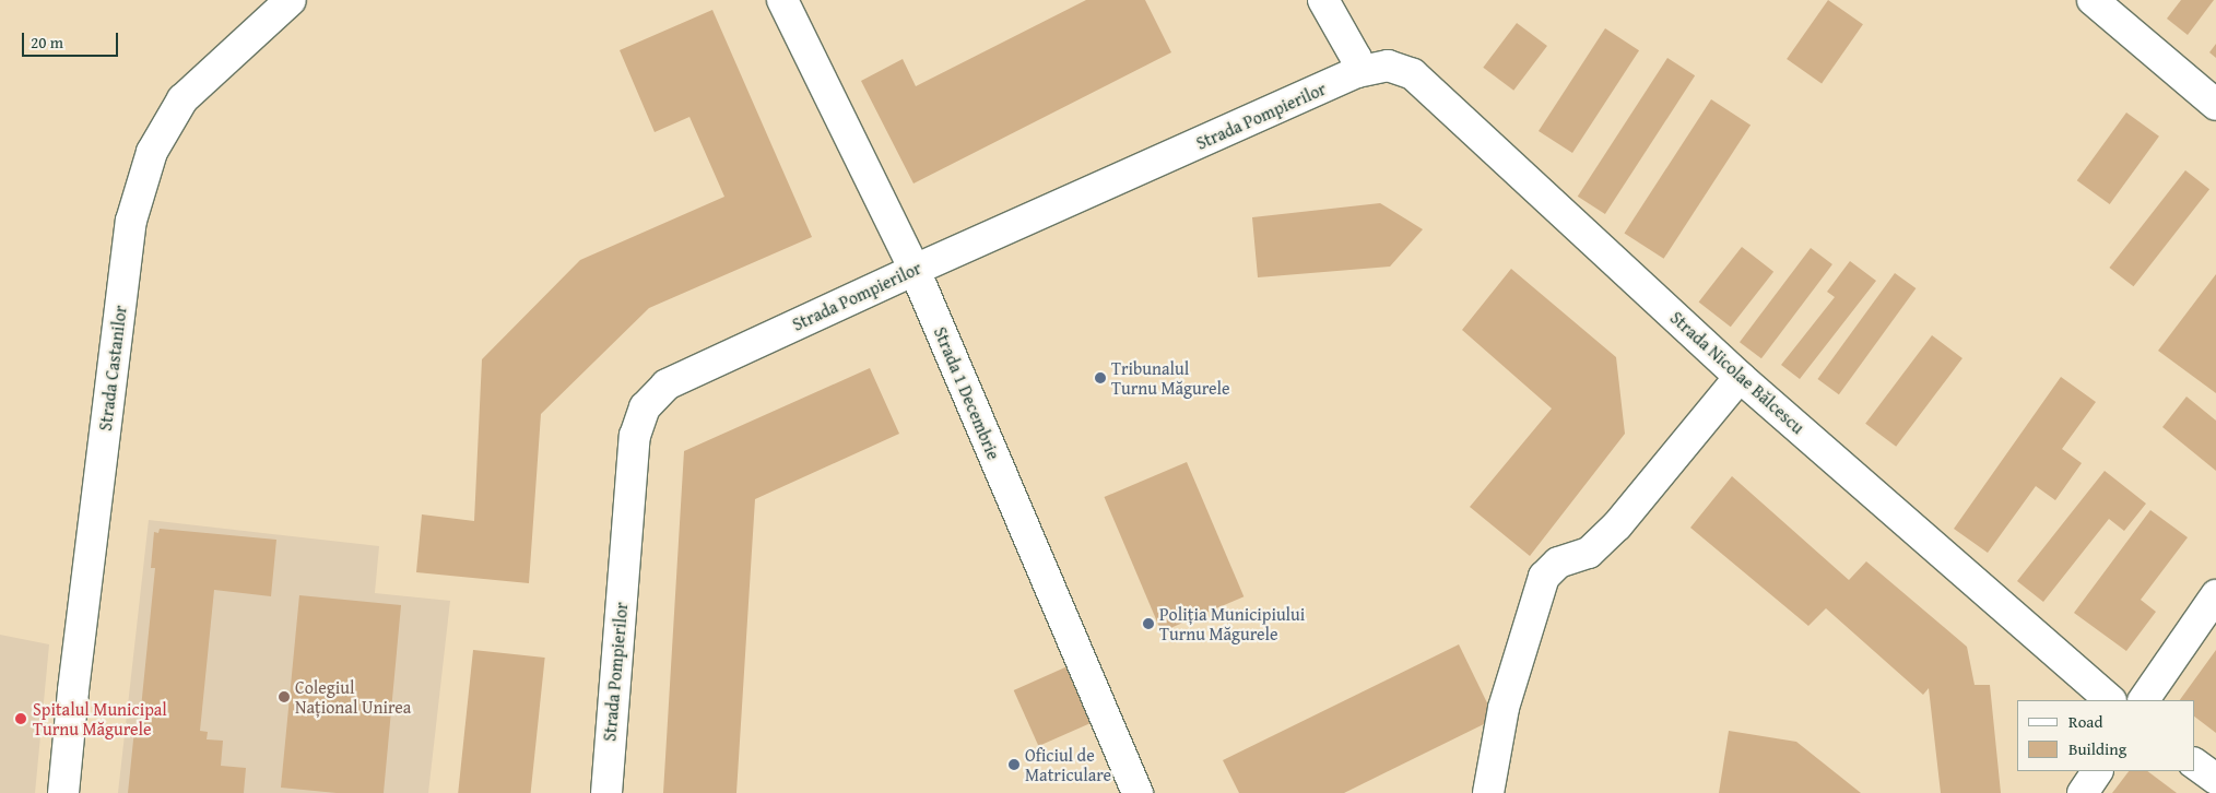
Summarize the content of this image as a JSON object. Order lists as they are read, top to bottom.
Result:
{
  "streets": {
    "street": [
      "Strada Pompierilor",
      "Strada Castanilor",
      "Strada Nicolae Bălcescu",
      "Strada 1 Decembrie"
    ]
  },
  "crossings": [
    ["Strada Pompierilor", "Strada Nicolae Bălcescu"],
    ["Strada Pompierilor", "Strada 1 Decembrie"]
  ],
  "places": [
    "Tribunalul Turnu Măgurele",
    "Poliția Municipiului Turnu Măgurele",
    "Colegiul Național Unirea",
    "Spitalul Municipal Turnu Măgurele",
    "Oficiul de Matriculare"
  ],
  "legend": ["Road", "Building"],
  "scale_bar": "20 m"
}
